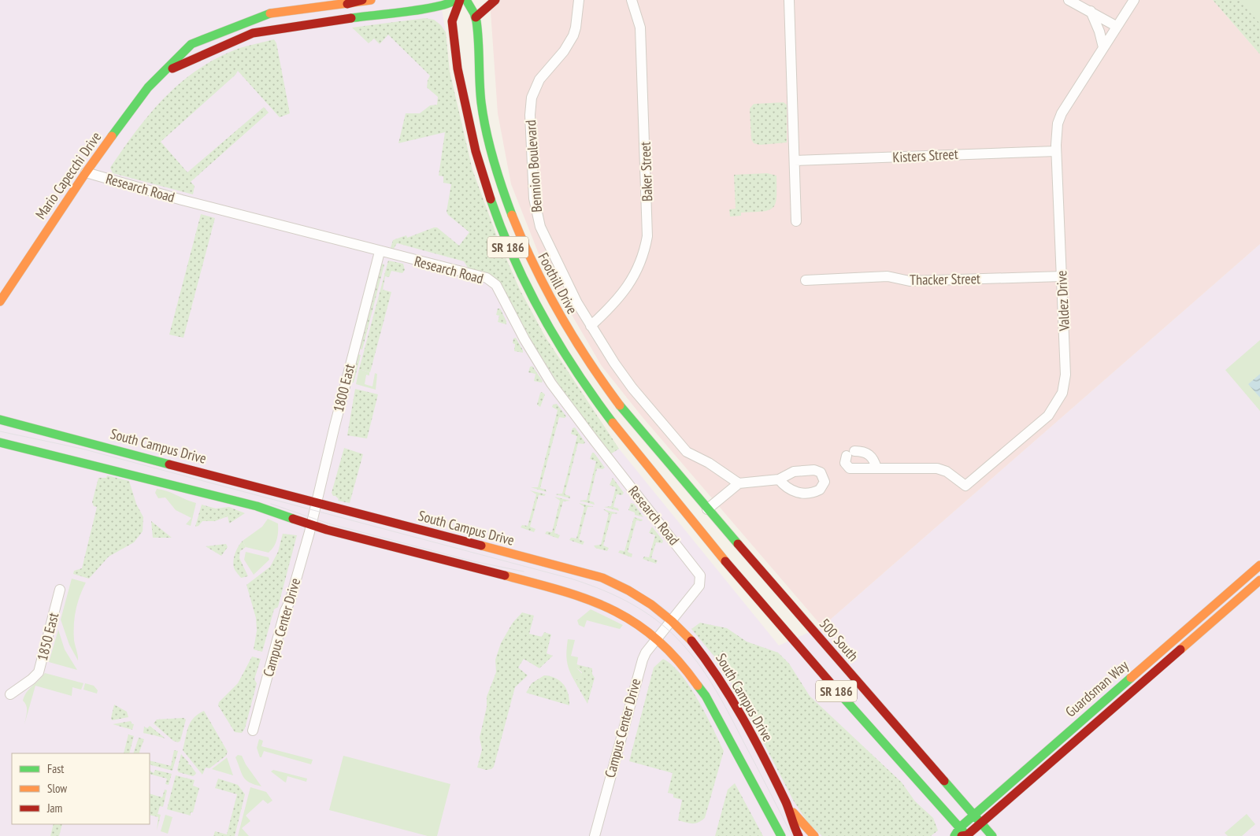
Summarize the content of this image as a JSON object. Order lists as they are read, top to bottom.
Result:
{
  "streets": {
    "main road": [
      "Mario Capecchi Drive",
      "SR 186",
      "Foothill Drive",
      "South Campus Drive",
      "500 South",
      "Guardsman Way"
    ],
    "street": [
      "Kisters Street",
      "Bennion Boulevard",
      "Baker Street",
      "Research Road",
      "Thacker Street",
      "Valdez Drive",
      "1800 East",
      "Campus Center Drive",
      "1850 East"
    ]
  },
  "crossings": [
    ["Kisters Street", "Valdez Drive"],
    ["Bennion Boulevard", "Baker Street"],
    ["Mario Capecchi Drive", "Research Road"],
    ["Research Road", "1800 East"],
    ["Research Road", "South Campus Drive"],
    ["Research Road", "Campus Center Drive"],
    ["SR 186", "Foothill Drive"],
    ["SR 186", "Guardsman Way"],
    ["Thacker Street", "Valdez Drive"],
    ["Foothill Drive", "500 South"],
    ["1800 East", "South Campus Drive"],
    ["1800 East", "Campus Center Drive"],
    ["South Campus Drive", "Campus Center Drive"],
    ["500 South", "Guardsman Way"]
  ],
  "legend": ["Fast", "Slow", "Jam"]
}
